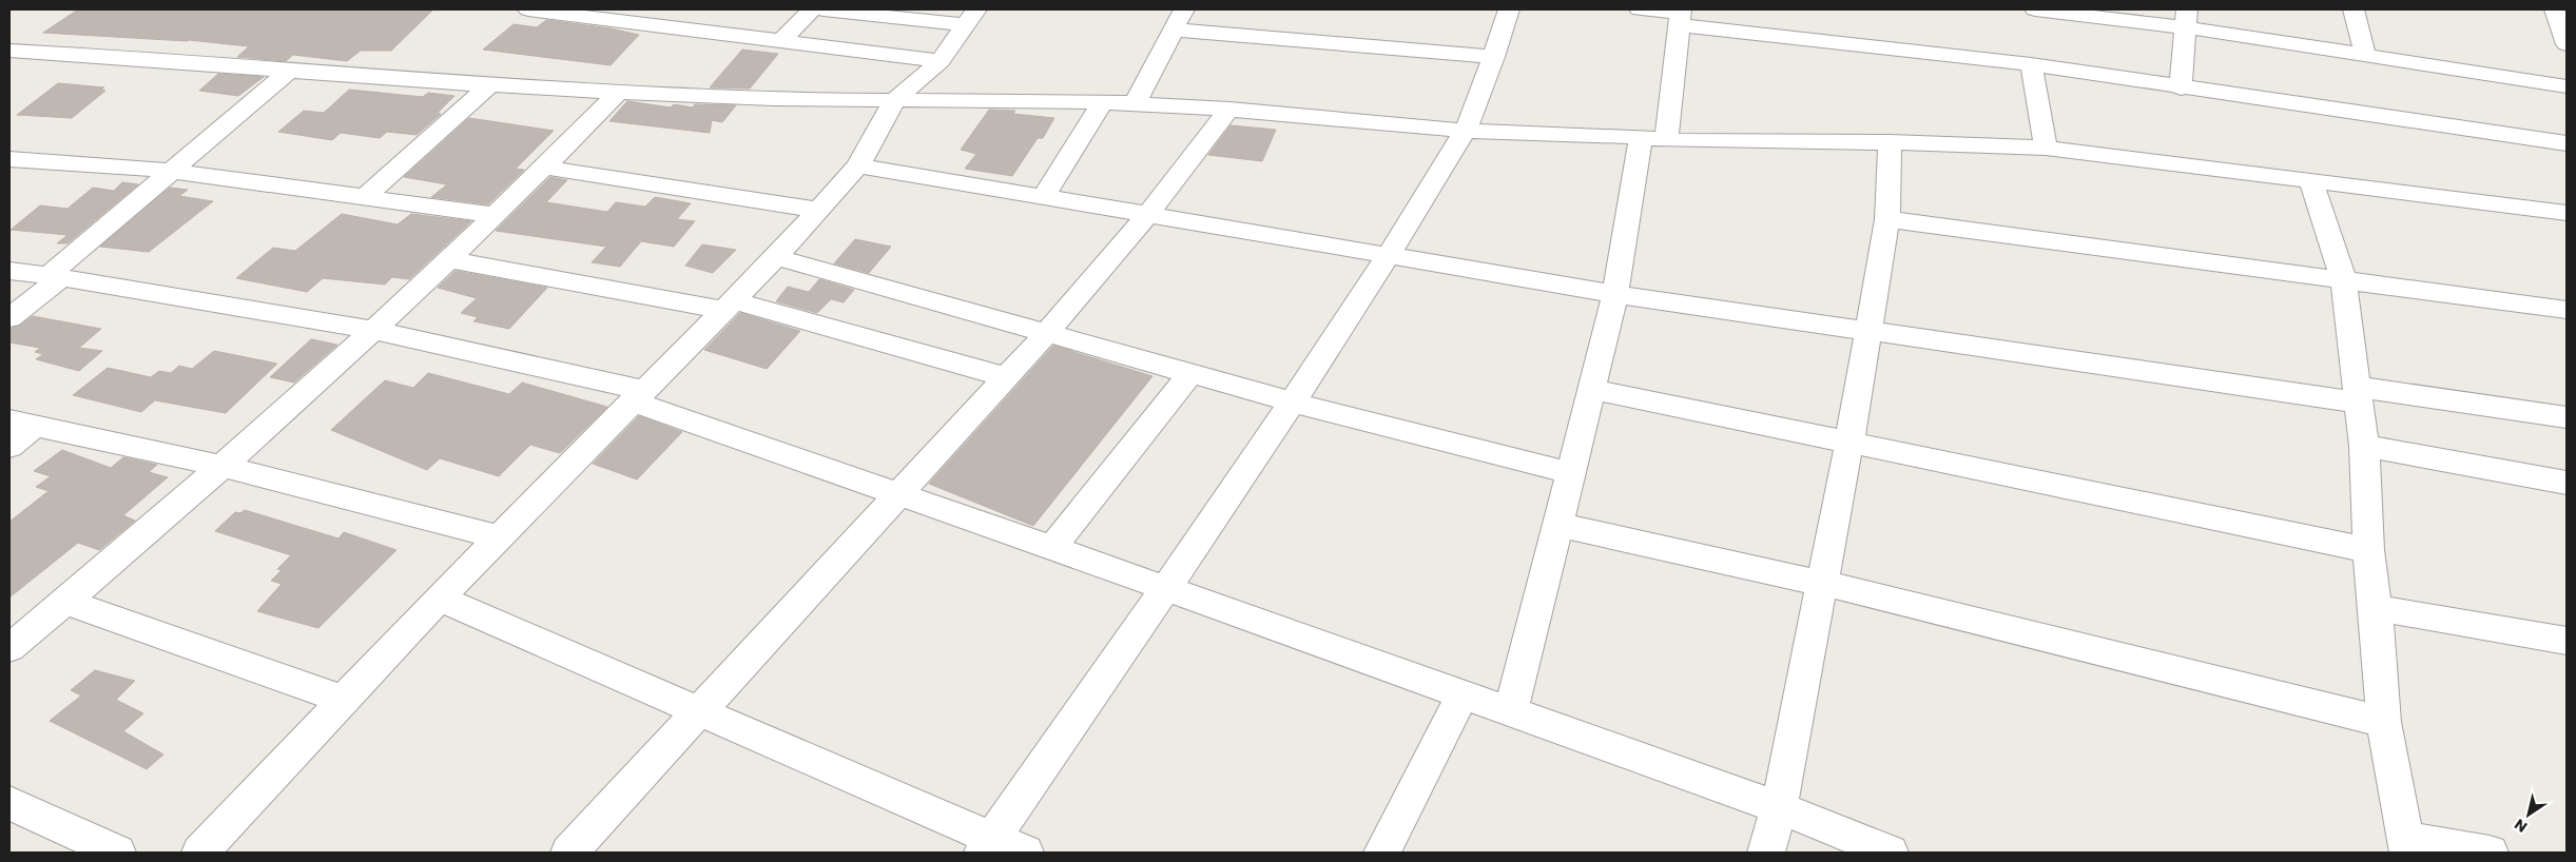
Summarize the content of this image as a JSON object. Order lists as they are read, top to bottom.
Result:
{
  "north": "bottom left"
}
